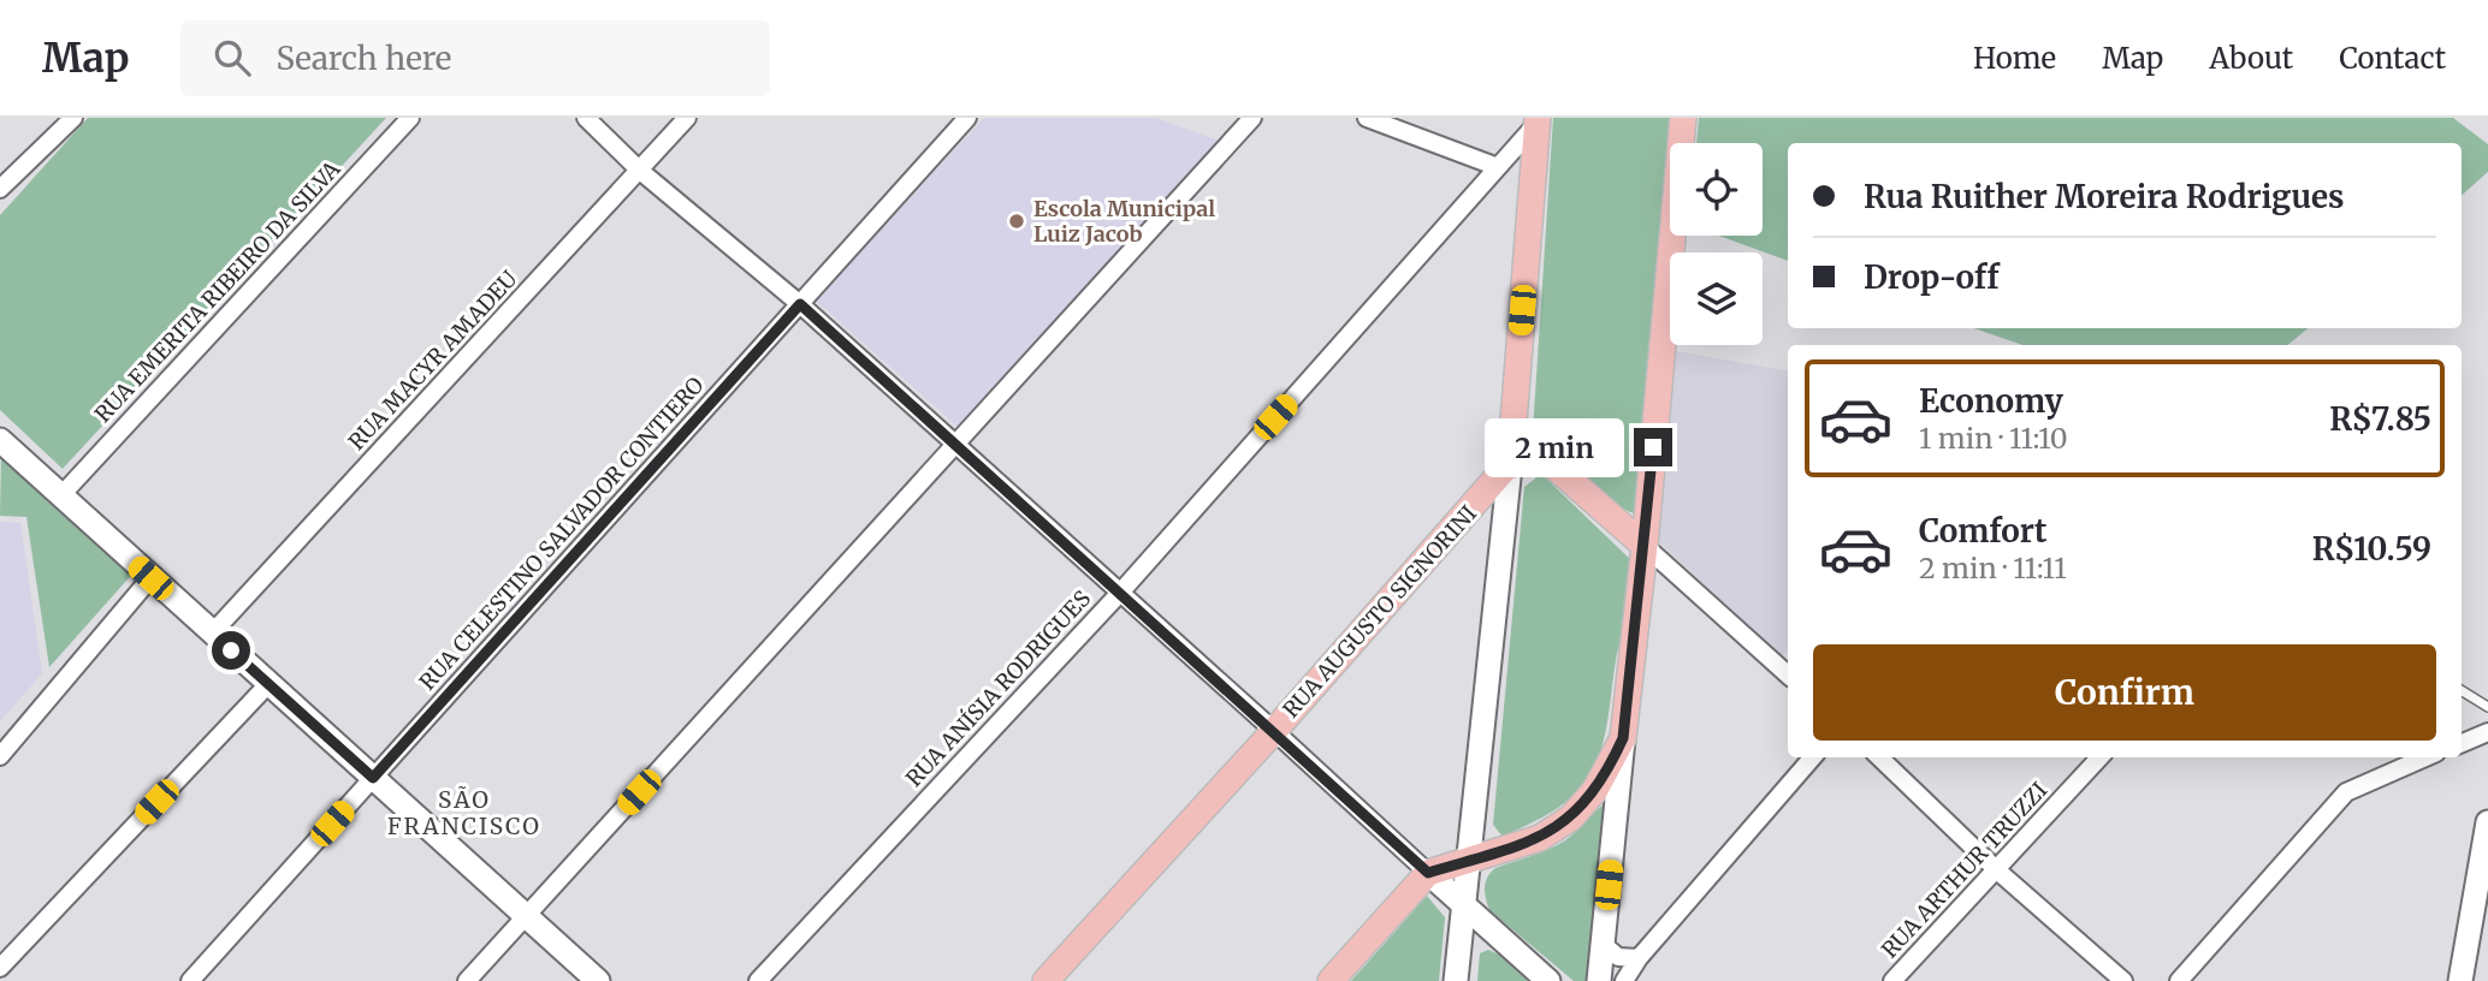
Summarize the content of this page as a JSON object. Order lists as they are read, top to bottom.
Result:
{
  "streets": {
    "main road": ["RUA AUGUSTO SIGNORINI"],
    "street": [
      "RUA EMERITA RIBEIRO DA SILVA",
      "RUA MACYR AMADEU",
      "RUA CELESTINO SALVADOR CONTIERO",
      "RUA ANÍSIA RODRIGUES",
      "RUA ARTHUR TRUZZI"
    ]
  },
  "districts": ["SÃO FRANCISCO"],
  "places": ["Escola Municipal Luiz Jacob"],
  "page": {
    "header": "Map",
    "search": "Search here",
    "nav": [
      "Home",
      "Map",
      "About",
      "Contact"
    ],
    "banner": ["Rua Ruither Moreira Rodrigues", "Drop-off"],
    "list": [
      {
        "name": "Economy",
        "note": "1 min · 11:10",
        "value": "R$7.85"
      },
      {
        "name": "Comfort",
        "note": "2 min · 11:11",
        "value": "R$10.59"
      }
    ],
    "bubble": "2 min",
    "buttons": "Confirm"
  }
}
